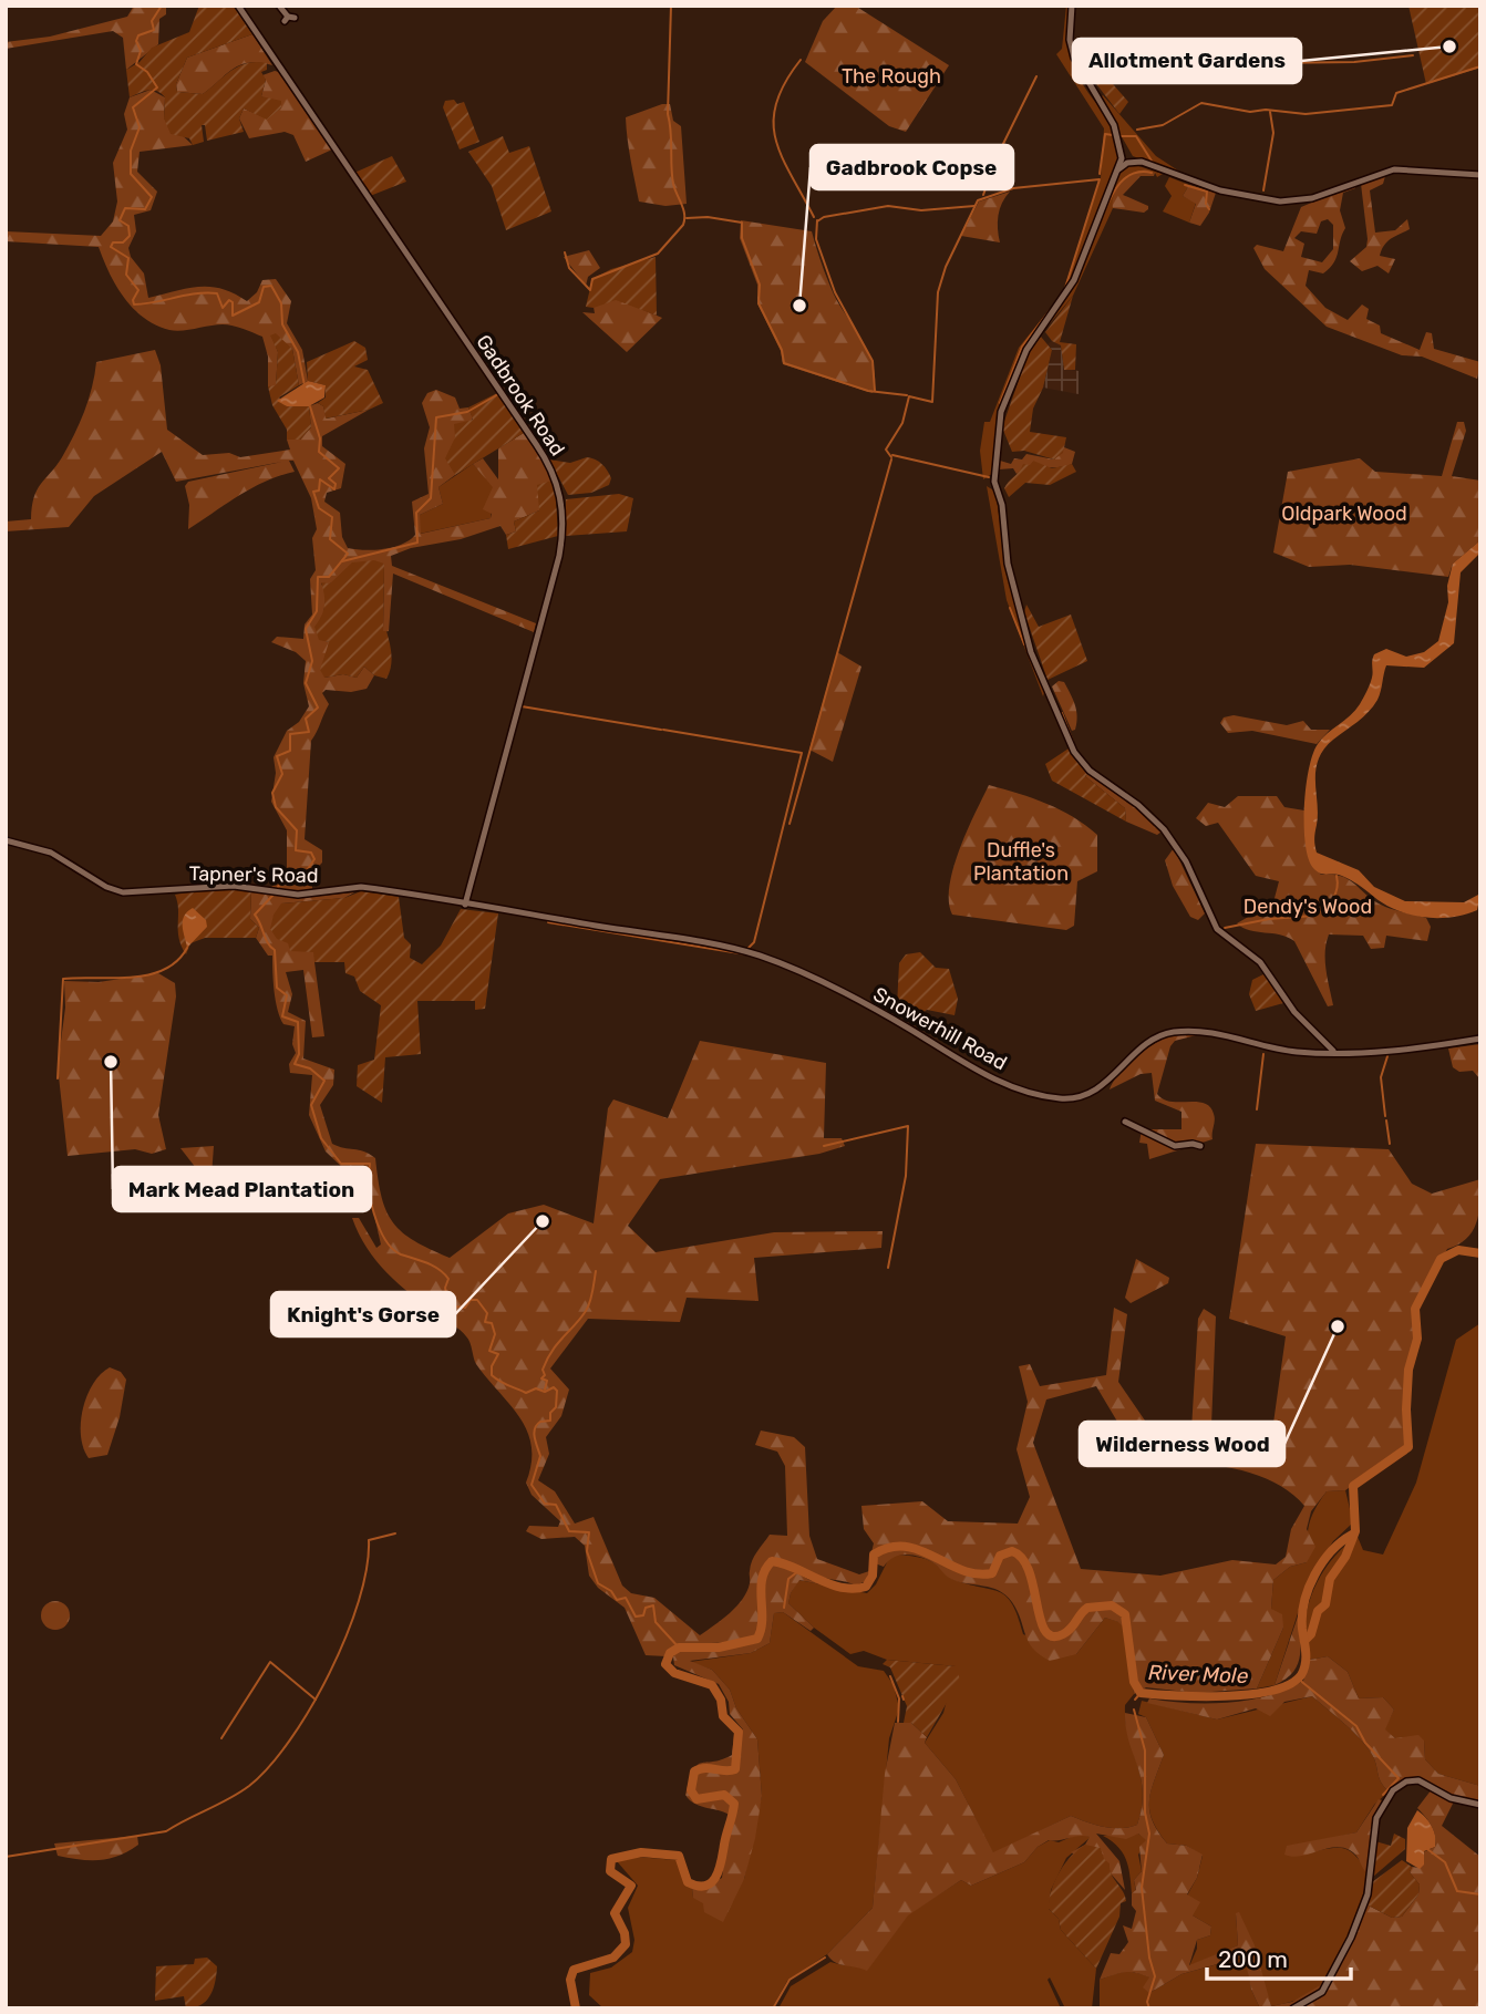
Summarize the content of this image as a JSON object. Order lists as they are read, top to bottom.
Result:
{
  "streets": {
    "street": ["Gadbrook Road", "Tapner's Road", "Snowerhill Road"]
  },
  "crossings": [
    ["Gadbrook Road", "Tapner's Road"],
    ["Gadbrook Road", "Snowerhill Road"],
    ["Tapner's Road", "Snowerhill Road"]
  ],
  "water": ["River Mole"],
  "parks": [
    "The Rough",
    "Oldpark Wood",
    "Duffle's Plantation",
    "Dendy's Wood"
  ],
  "places": [
    "Allotment Gardens",
    "Gadbrook Copse",
    "Mark Mead Plantation",
    "Knight's Gorse",
    "Wilderness Wood"
  ],
  "scale_bar": "200 m"
}
